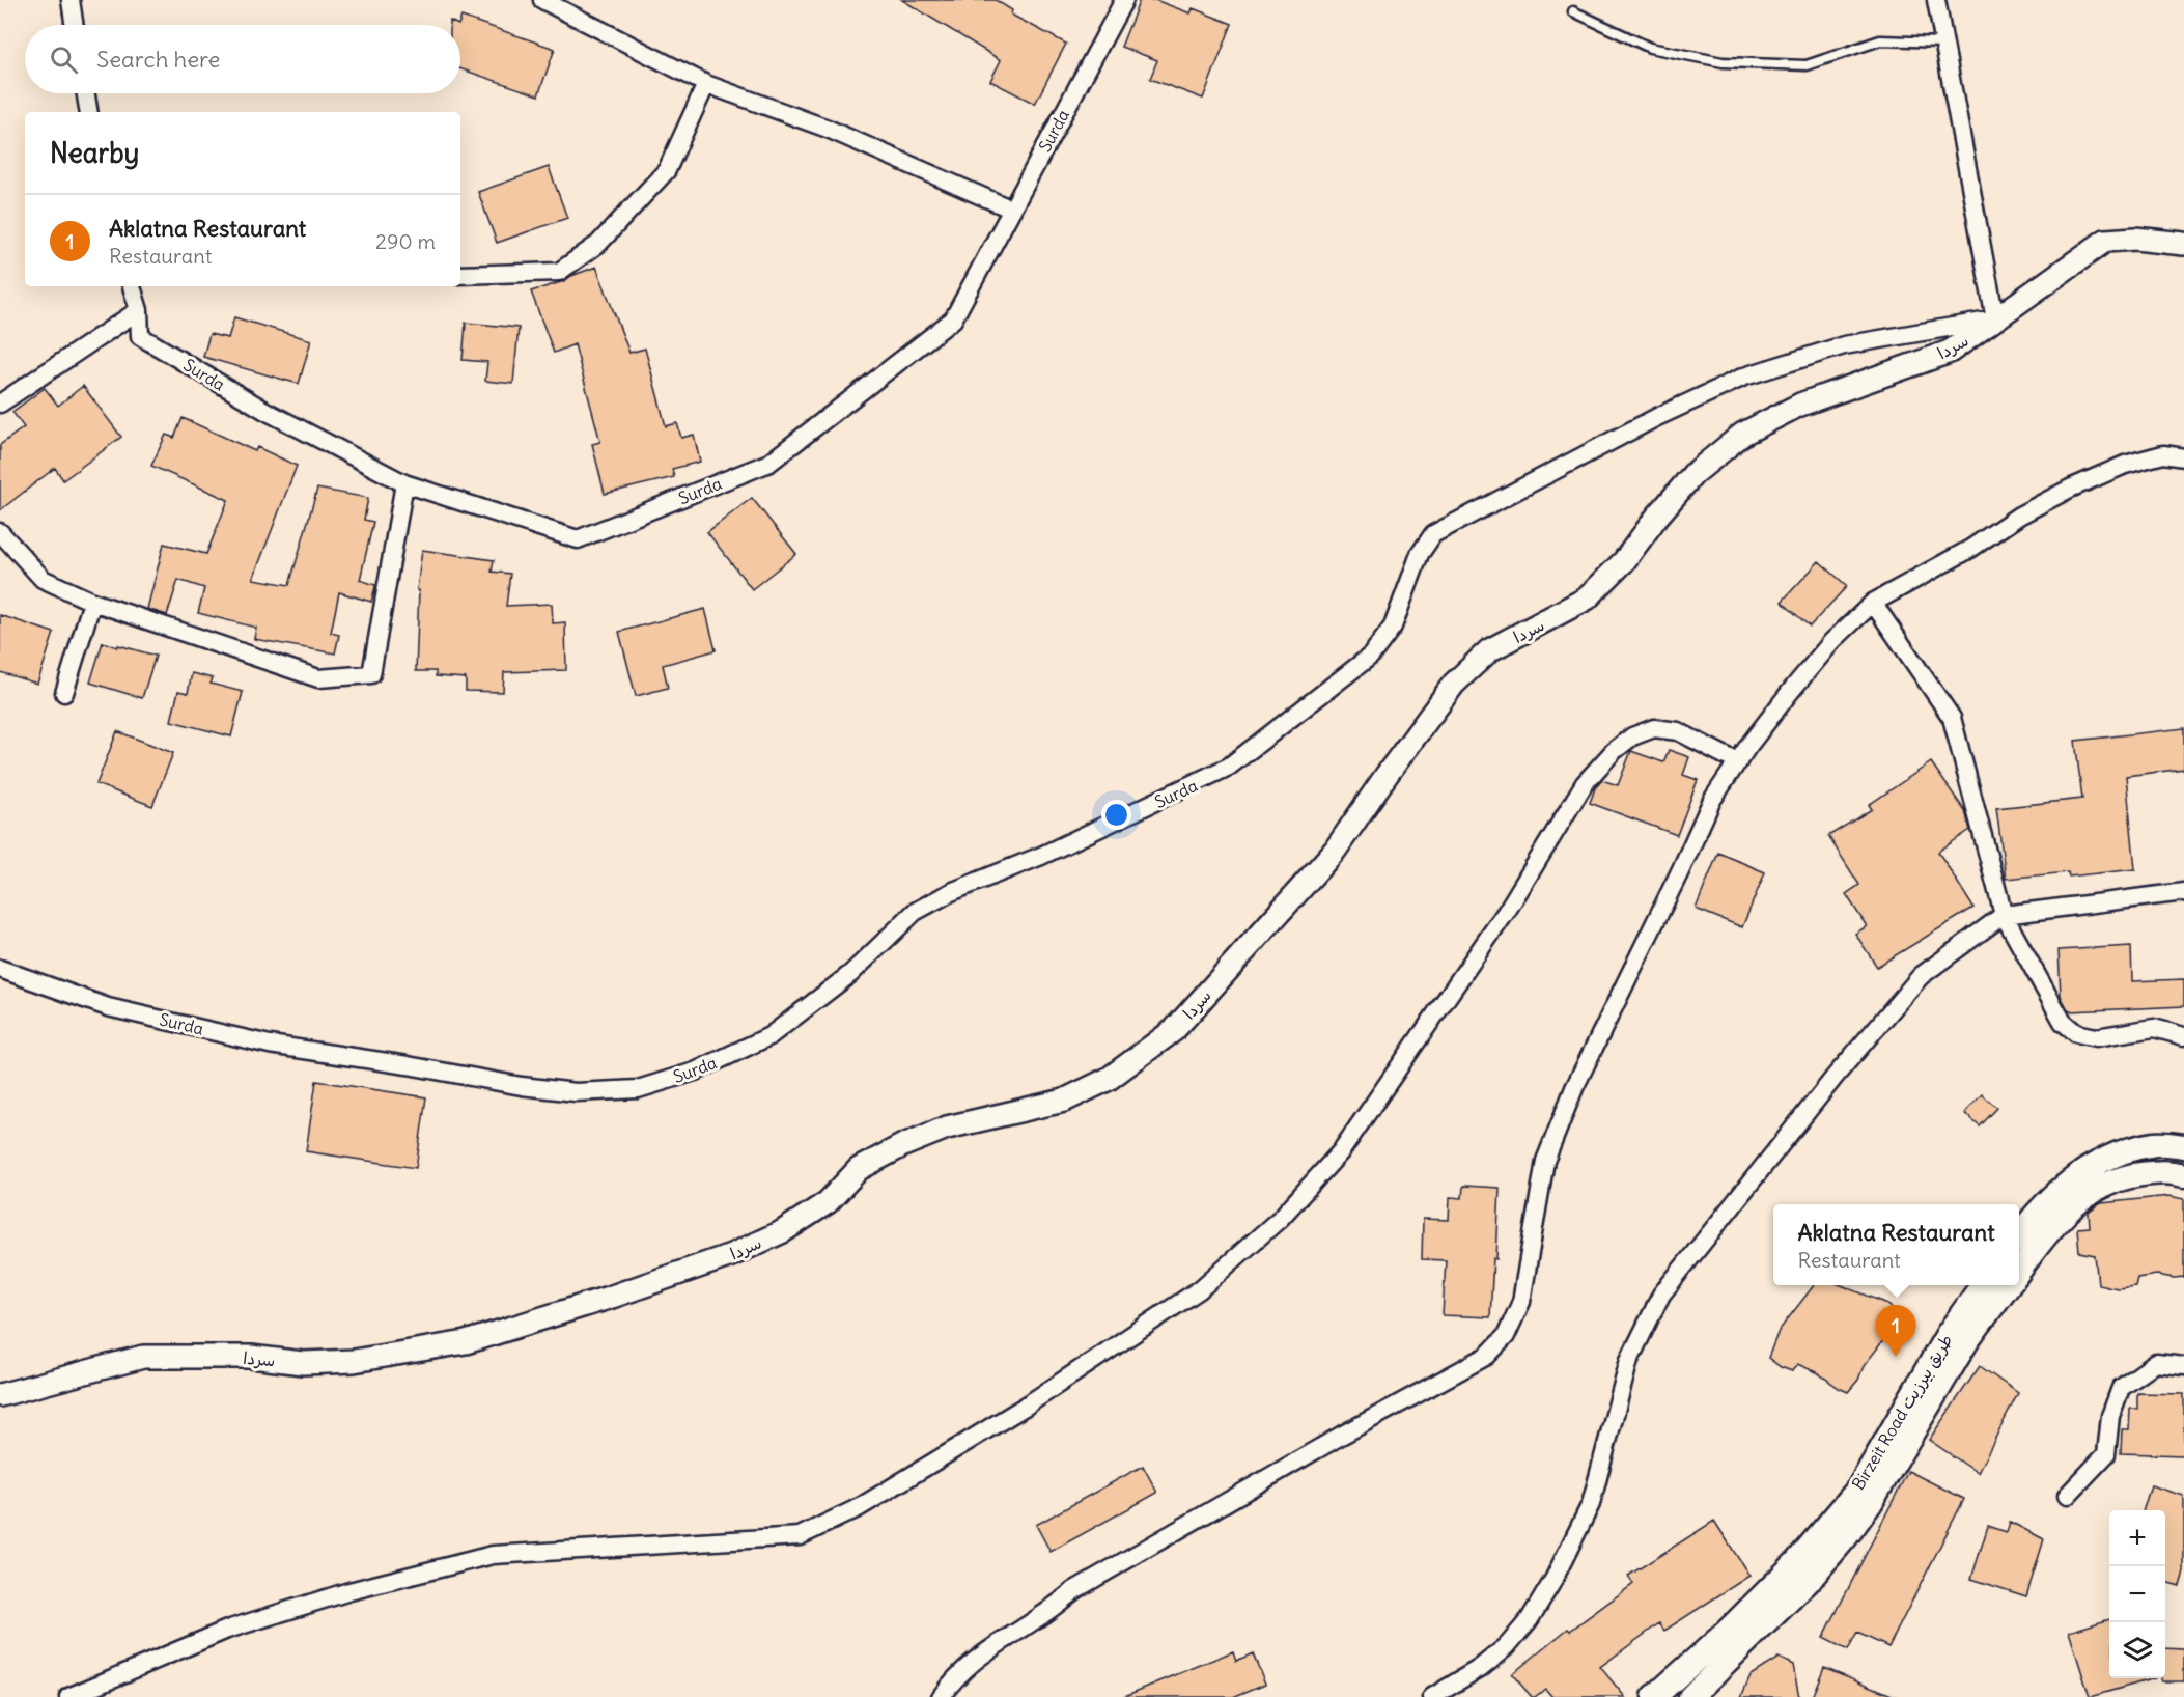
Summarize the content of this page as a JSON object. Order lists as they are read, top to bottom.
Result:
{
  "streets": {
    "main road": ["Birzeit Road طريق بيرزيت"],
    "street": ["Surda", "سردا"]
  },
  "crossings": [
    ["Surda", "سردا"]
  ],
  "page": {
    "search": "Search here",
    "heading": "Nearby",
    "list": [
      {
        "mark": "1",
        "name": "Aklatna Restaurant",
        "note": "Restaurant",
        "value": "290 m"
      }
    ],
    "popup": ["Aklatna Restaurant", "Restaurant"],
    "pins": "1",
    "map_buttons": ["+", "−"]
  }
}
